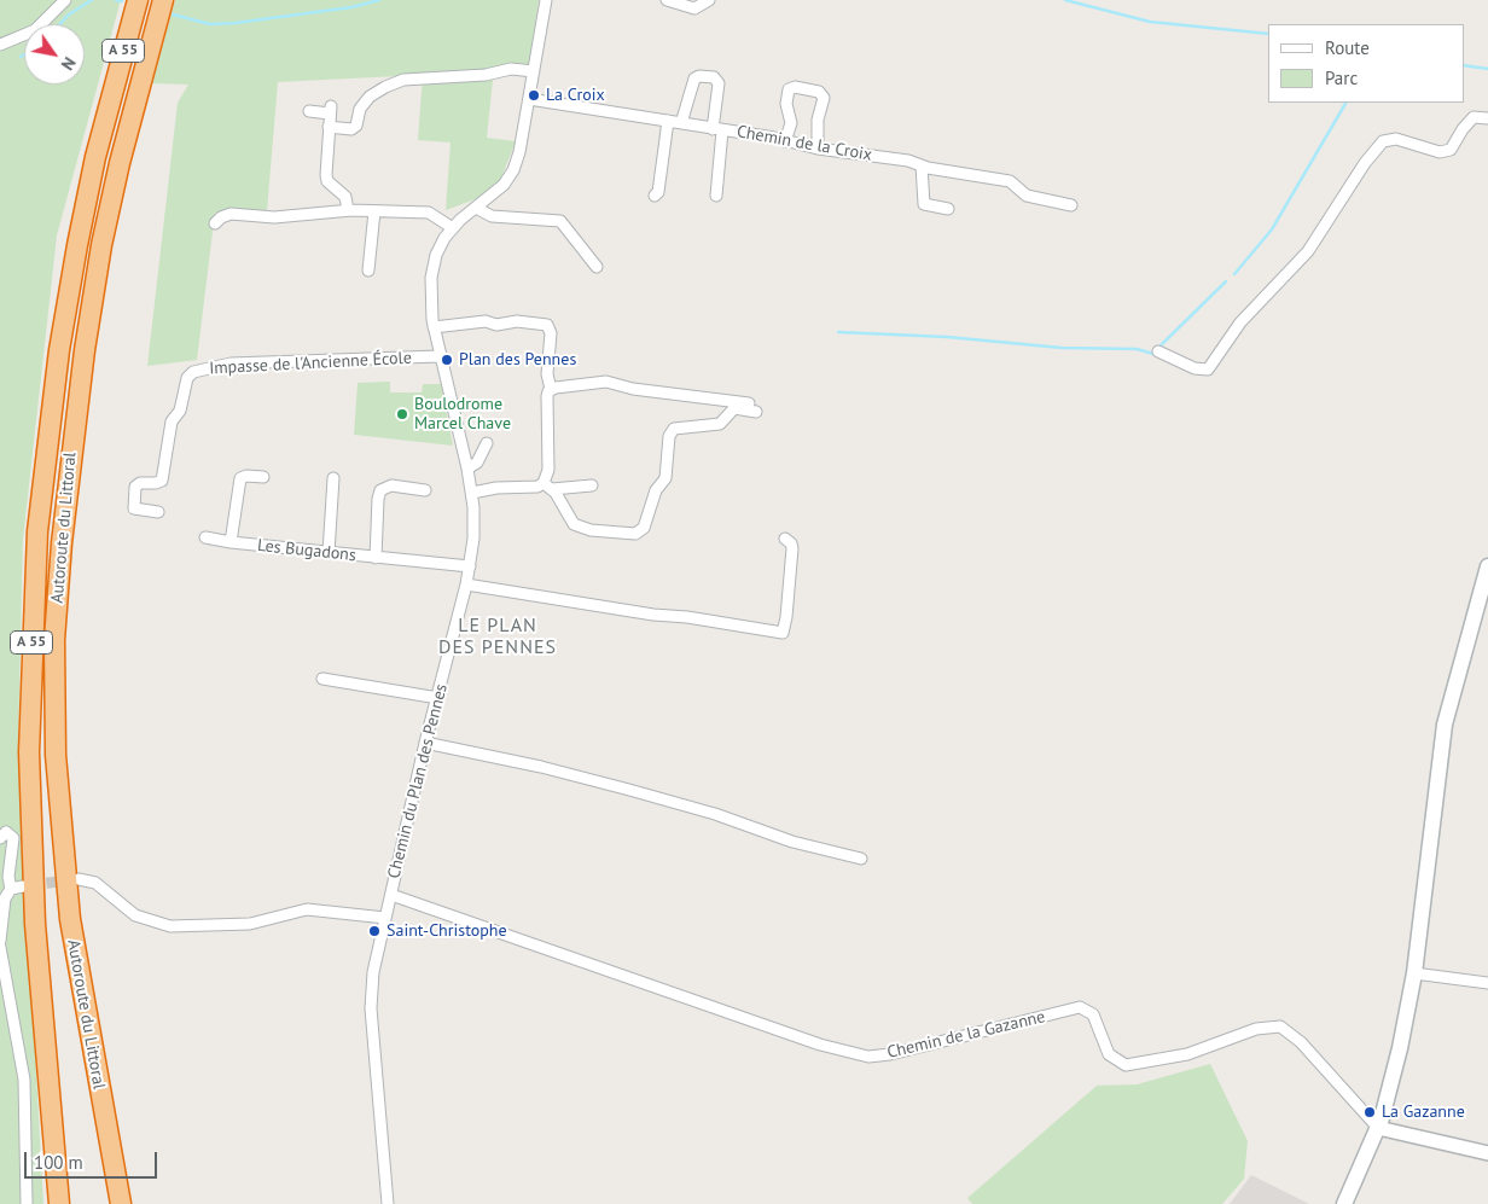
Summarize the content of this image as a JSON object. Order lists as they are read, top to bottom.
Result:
{
  "streets": {
    "highway": ["A 55", "Autoroute du Littoral"],
    "street": [
      "Chemin de la Croix",
      "Impasse de l'Ancienne École",
      "Les Bugadons",
      "Chemin du Plan des Pennes",
      "Chemin de la Gazanne"
    ]
  },
  "crossings": [
    ["Chemin de la Croix", "Chemin du Plan des Pennes"],
    ["Impasse de l'Ancienne École", "Chemin du Plan des Pennes"],
    ["Les Bugadons", "Chemin du Plan des Pennes"],
    ["Chemin du Plan des Pennes", "Chemin de la Gazanne"]
  ],
  "districts": ["LE PLAN DES PENNES"],
  "places": [
    "La Croix",
    "Plan des Pennes",
    "Boulodrome Marcel Chave",
    "Saint-Christophe",
    "La Gazanne"
  ],
  "legend": ["Route", "Parc"],
  "scale_bar": "100 m",
  "north": "bottom right"
}
